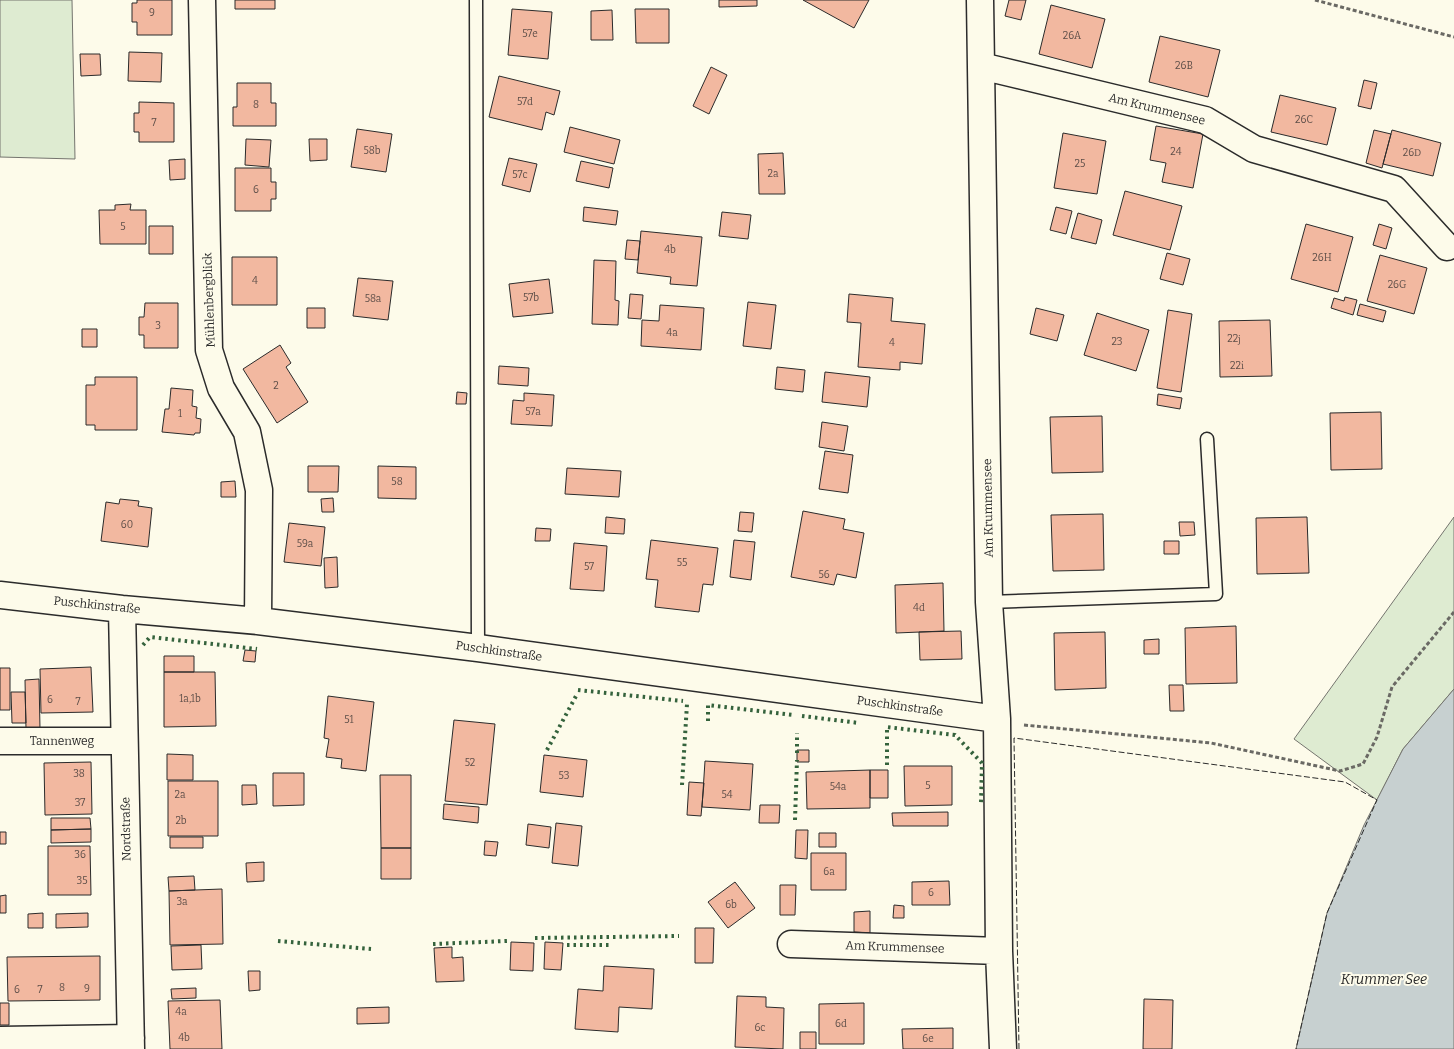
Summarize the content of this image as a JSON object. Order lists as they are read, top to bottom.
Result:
{
  "streets": {
    "street": [
      "Am Krummensee",
      "Mühlenbergblick",
      "Puschkinstraße",
      "Tannenweg",
      "Nordstraße"
    ]
  },
  "crossings": [
    ["Am Krummensee", "Puschkinstraße"],
    ["Mühlenbergblick", "Puschkinstraße"],
    ["Puschkinstraße", "Nordstraße"],
    ["Tannenweg", "Nordstraße"]
  ],
  "water": ["Krummer See"],
  "house_numbers": [
    "9",
    "57e",
    "26A",
    "26B",
    "57d",
    "8",
    "26C",
    "7",
    "58b",
    "24",
    "26D",
    "25",
    "2a",
    "57c",
    "6",
    "5",
    "4b",
    "26H",
    "4",
    "26G",
    "57b",
    "58a",
    "3",
    "4a",
    "22j",
    "23",
    "4",
    "22i",
    "2",
    "57a",
    "1",
    "58",
    "60",
    "59a",
    "55",
    "57",
    "56",
    "4d",
    "1a,1b",
    "6",
    "7",
    "51",
    "52",
    "38",
    "53",
    "5",
    "54a",
    "2a",
    "54",
    "37",
    "2b",
    "36",
    "6a",
    "35",
    "6",
    "3a",
    "6b",
    "8",
    "9",
    "6",
    "7",
    "4a",
    "6d",
    "6c",
    "4b",
    "6e"
  ]
}
